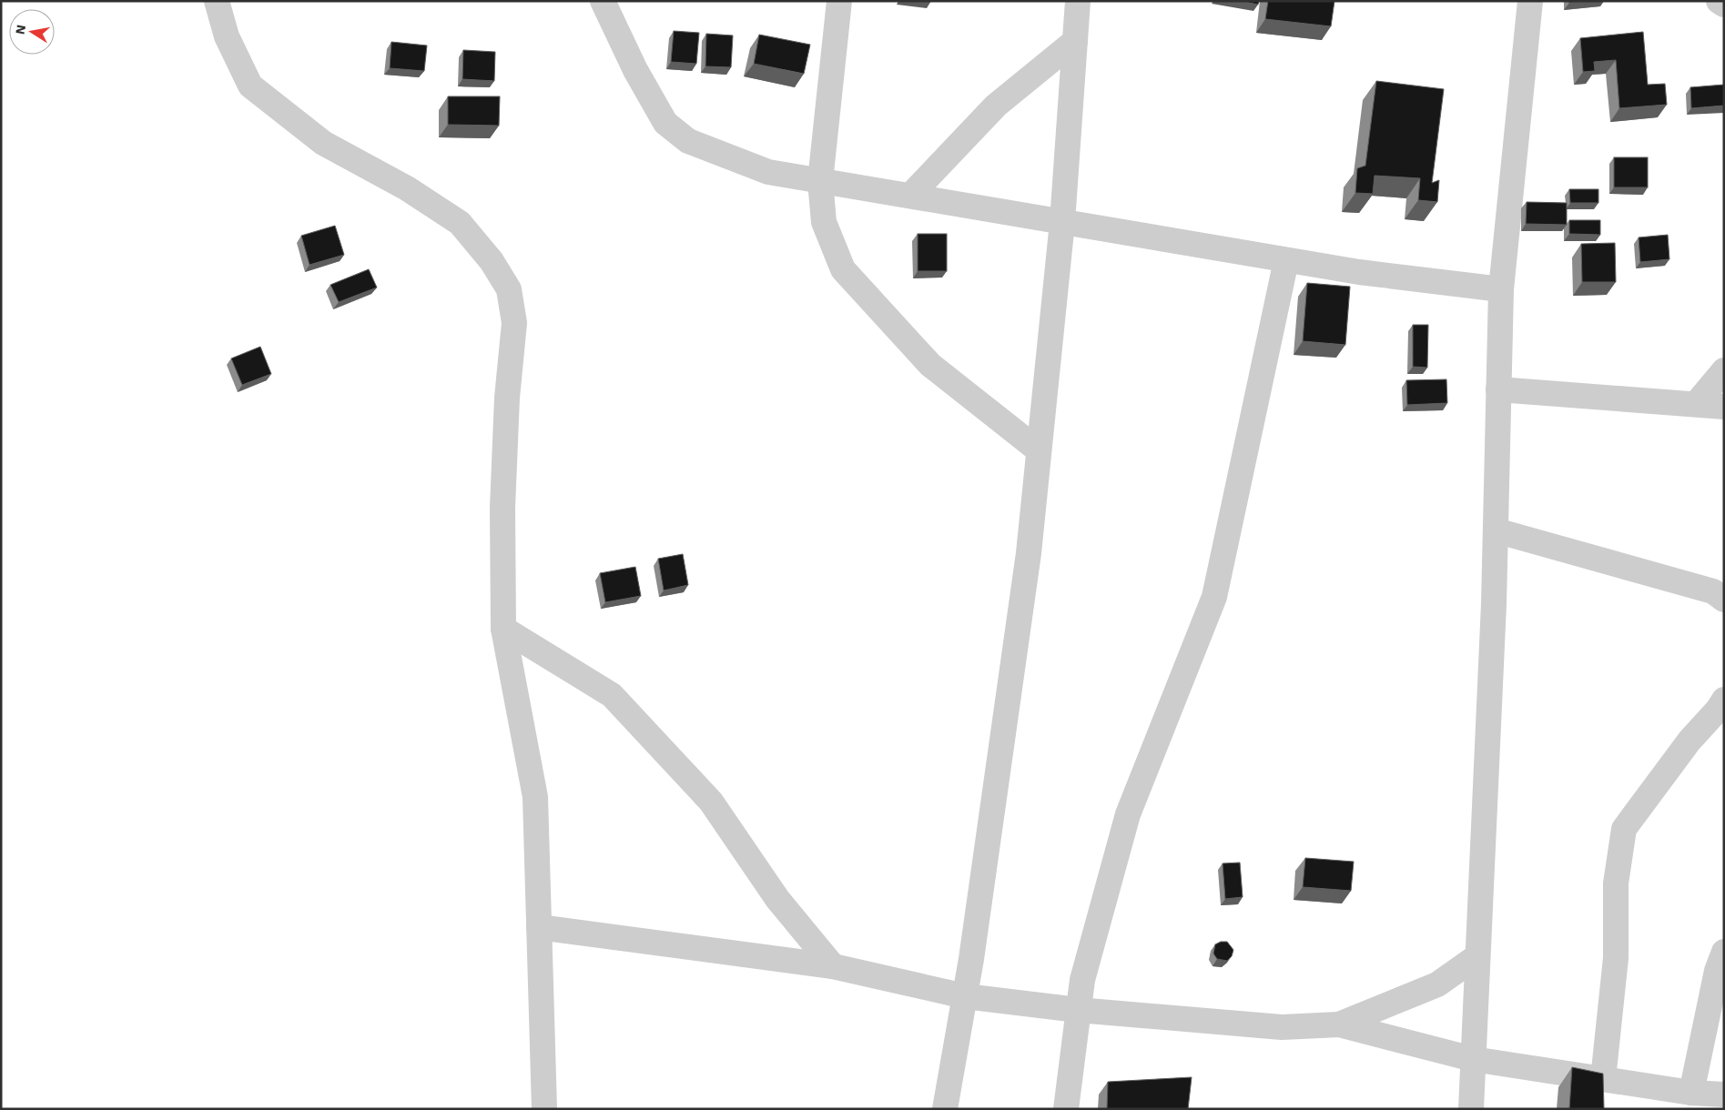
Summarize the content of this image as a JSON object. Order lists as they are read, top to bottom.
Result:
{
  "north": "left"
}
